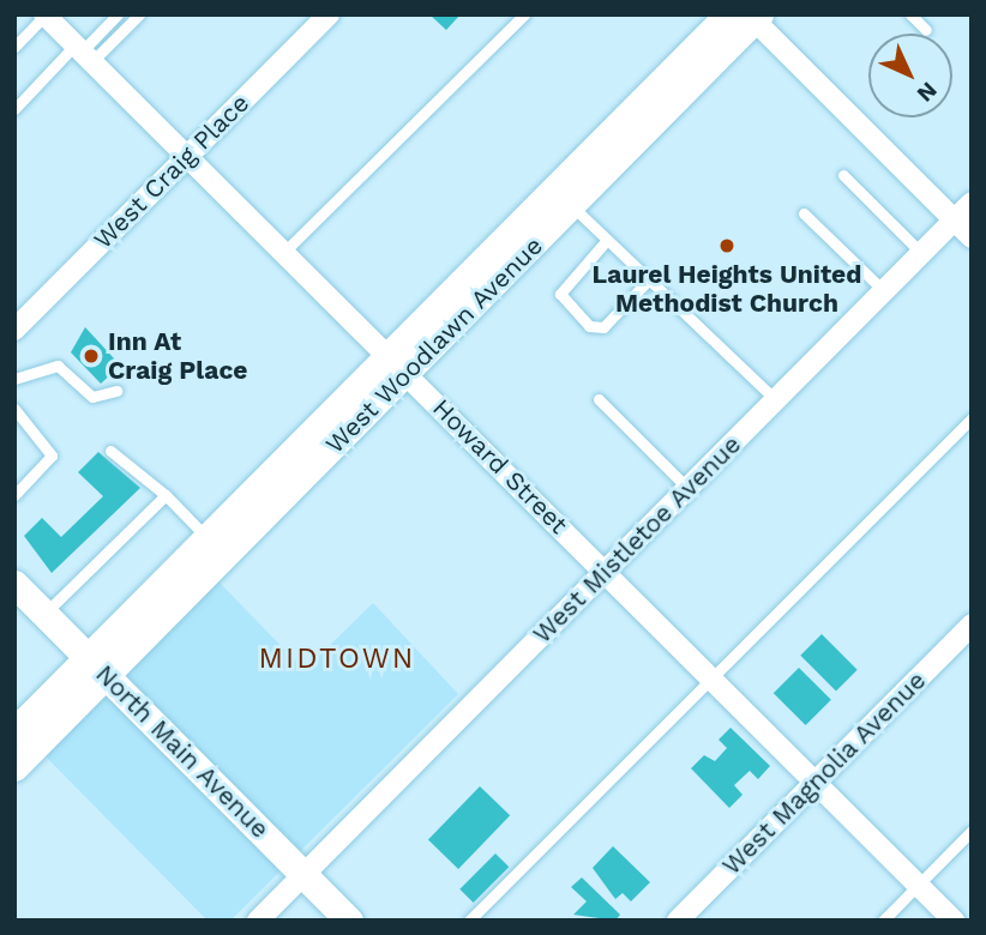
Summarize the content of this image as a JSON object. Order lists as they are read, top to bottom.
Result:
{
  "streets": {
    "street": [
      "West Craig Place",
      "West Woodlawn Avenue",
      "Howard Street",
      "West Mistletoe Avenue",
      "North Main Avenue",
      "West Magnolia Avenue"
    ]
  },
  "crossings": [
    ["West Craig Place", "Howard Street"],
    ["West Woodlawn Avenue", "Howard Street"],
    ["West Woodlawn Avenue", "North Main Avenue"],
    ["Howard Street", "West Mistletoe Avenue"],
    ["Howard Street", "West Magnolia Avenue"],
    ["West Mistletoe Avenue", "North Main Avenue"]
  ],
  "districts": ["MIDTOWN"],
  "places": ["Laurel Heights United Methodist Church", "Inn At Craig Place"],
  "north": "bottom right"
}
